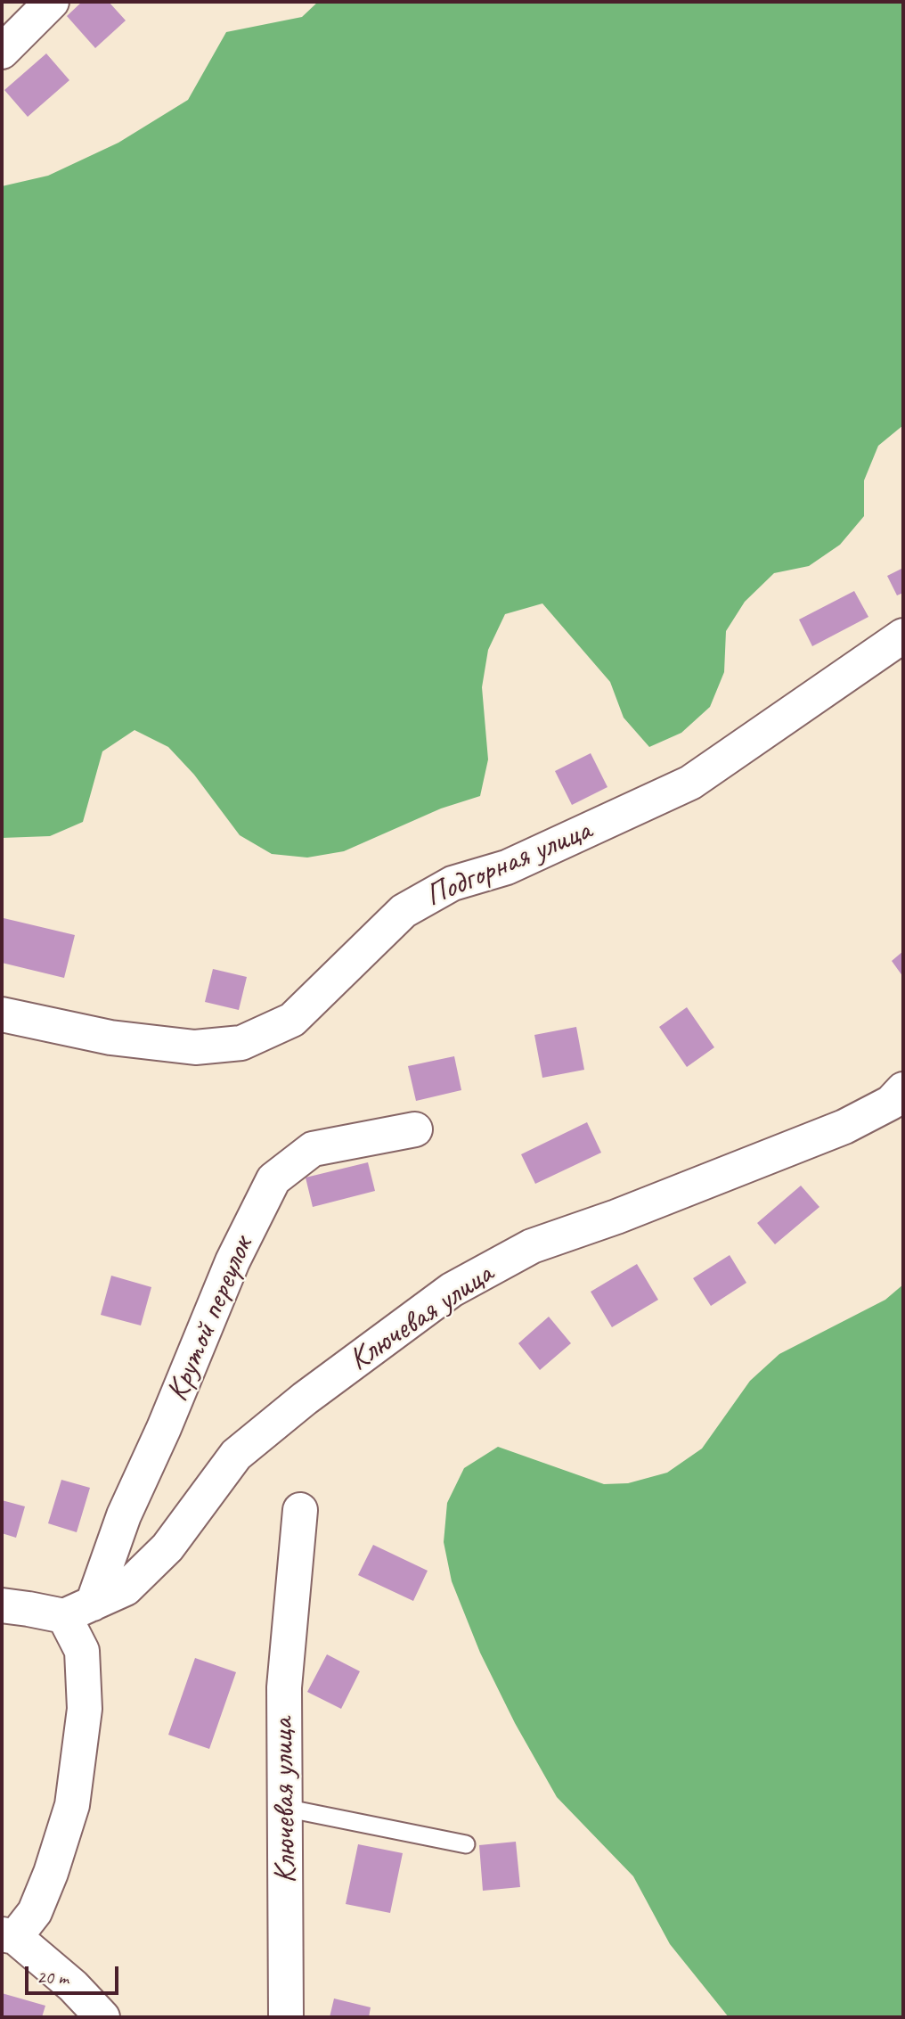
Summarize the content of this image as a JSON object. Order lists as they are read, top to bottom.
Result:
{
  "streets": {
    "street": ["Подгорная улица", "Ключевая улица", "Крутой переулок"]
  },
  "crossings": [
    ["Ключевая улица", "Крутой переулок"]
  ],
  "scale_bar": "20 m"
}
